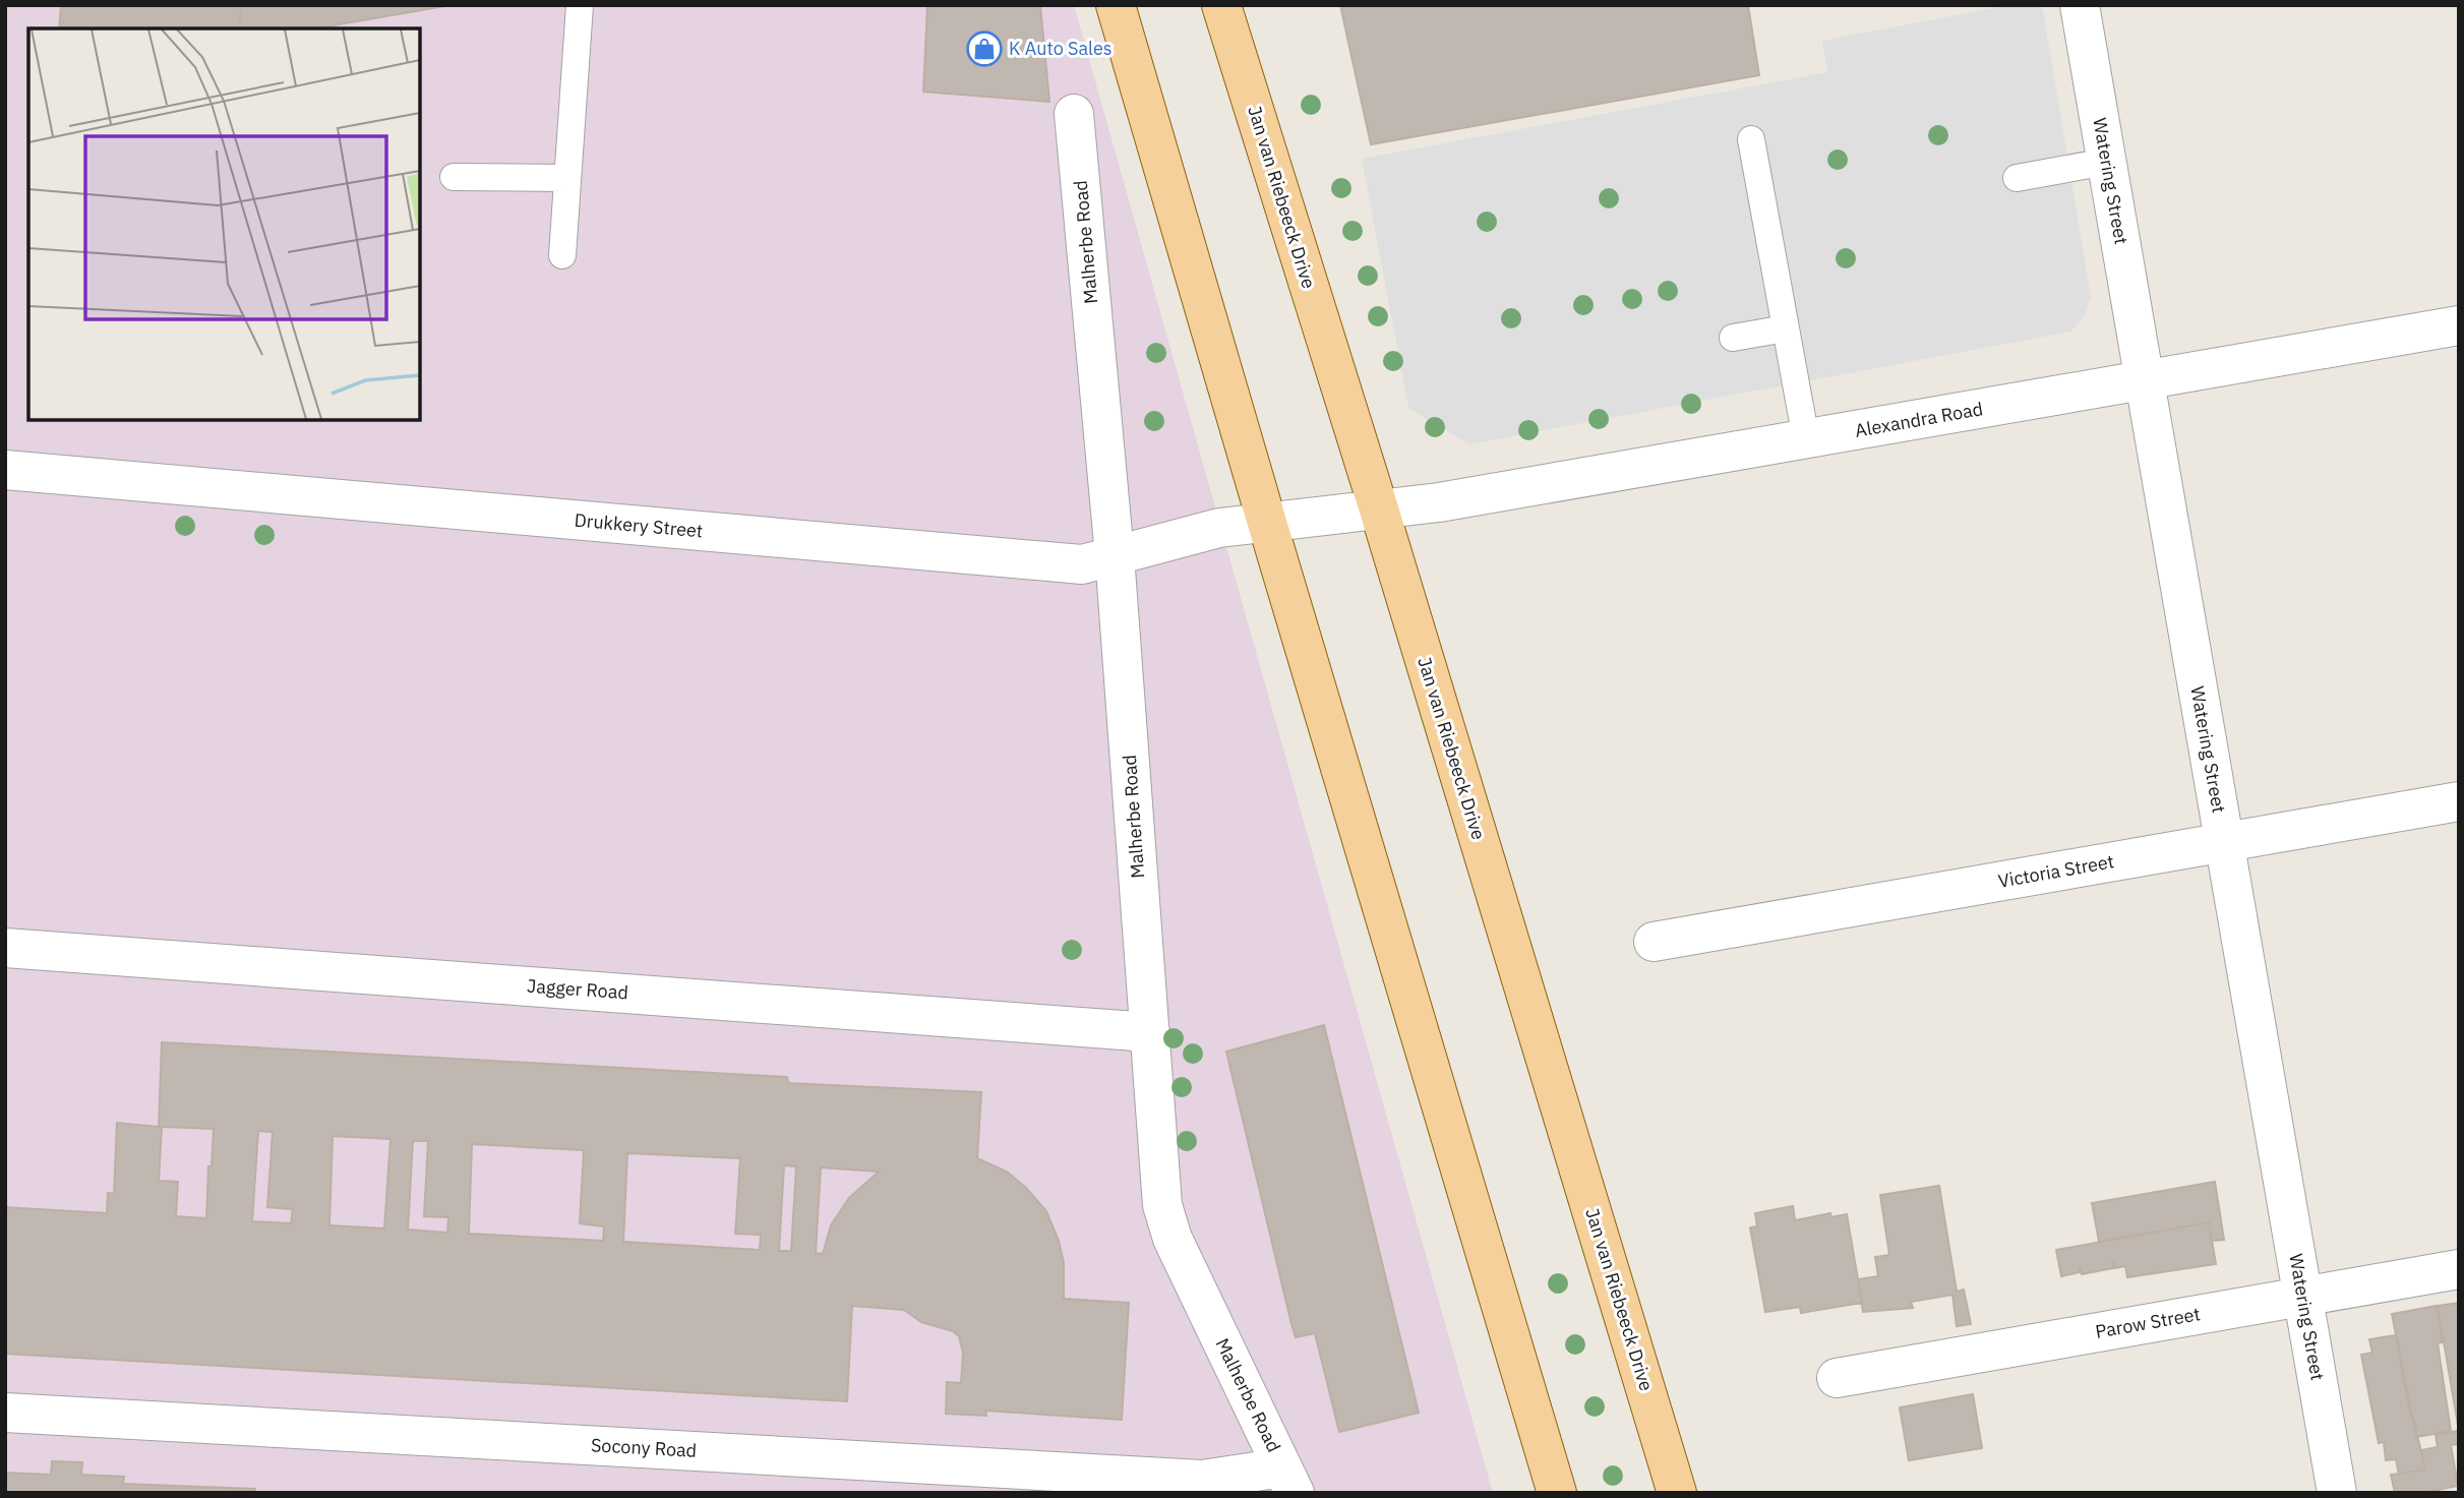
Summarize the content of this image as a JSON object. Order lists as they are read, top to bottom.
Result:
{
  "streets": {
    "main road": ["Jan van Riebeeck Drive"],
    "street": [
      "Watering Street",
      "Malherbe Road",
      "Alexandra Road",
      "Drukkery Street",
      "Victoria Street",
      "Jagger Road",
      "Parow Street",
      "Socony Road"
    ]
  },
  "crossings": [
    ["Watering Street", "Alexandra Road"],
    ["Watering Street", "Victoria Street"],
    ["Watering Street", "Parow Street"],
    ["Jan van Riebeeck Drive", "Alexandra Road"],
    ["Malherbe Road", "Drukkery Street"],
    ["Malherbe Road", "Jagger Road"],
    ["Malherbe Road", "Socony Road"],
    ["Alexandra Road", "Drukkery Street"]
  ],
  "places": {
    "shop": ["K Auto Sales"]
  }
}
